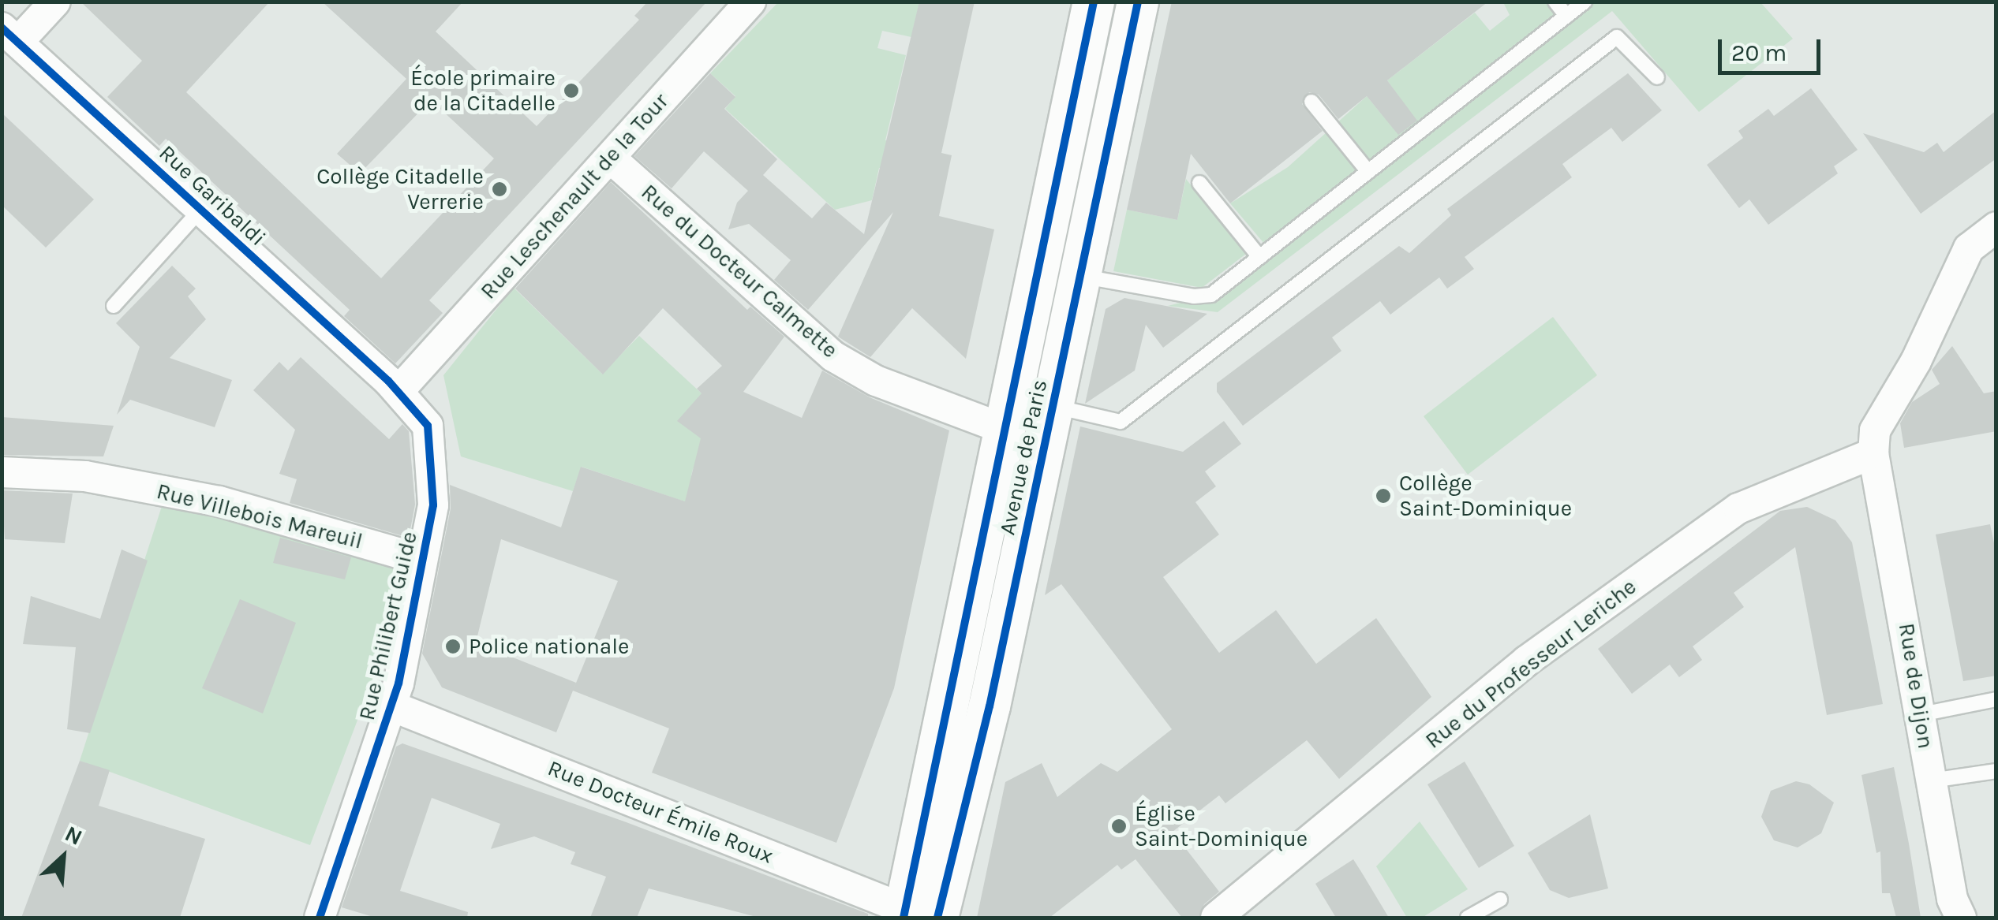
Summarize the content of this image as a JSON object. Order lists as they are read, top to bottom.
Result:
{
  "streets": {
    "main road": ["Avenue de Paris"],
    "street": [
      "Rue Garibaldi",
      "Rue Leschenault de la Tour",
      "Rue du Docteur Calmette",
      "Rue Villebois Mareuil",
      "Rue Philibert Guide",
      "Rue du Professeur Leriche",
      "Rue de Dijon",
      "Rue Docteur Émile Roux"
    ]
  },
  "crossings": [
    ["Rue Garibaldi", "Rue Leschenault de la Tour"],
    ["Rue Garibaldi", "Rue Philibert Guide"],
    ["Rue Leschenault de la Tour", "Rue du Docteur Calmette"],
    ["Rue Leschenault de la Tour", "Rue Philibert Guide"],
    ["Rue du Docteur Calmette", "Avenue de Paris"],
    ["Avenue de Paris", "Rue Docteur Émile Roux"],
    ["Rue Villebois Mareuil", "Rue Philibert Guide"],
    ["Rue Philibert Guide", "Rue Docteur Émile Roux"],
    ["Rue du Professeur Leriche", "Rue de Dijon"]
  ],
  "places": [
    "École primaire de la Citadelle",
    "Collège Citadelle Verrerie",
    "Collège Saint-Dominique",
    "Police nationale",
    "Église Saint-Dominique"
  ],
  "scale_bar": "20 m",
  "north": "top right"
}
